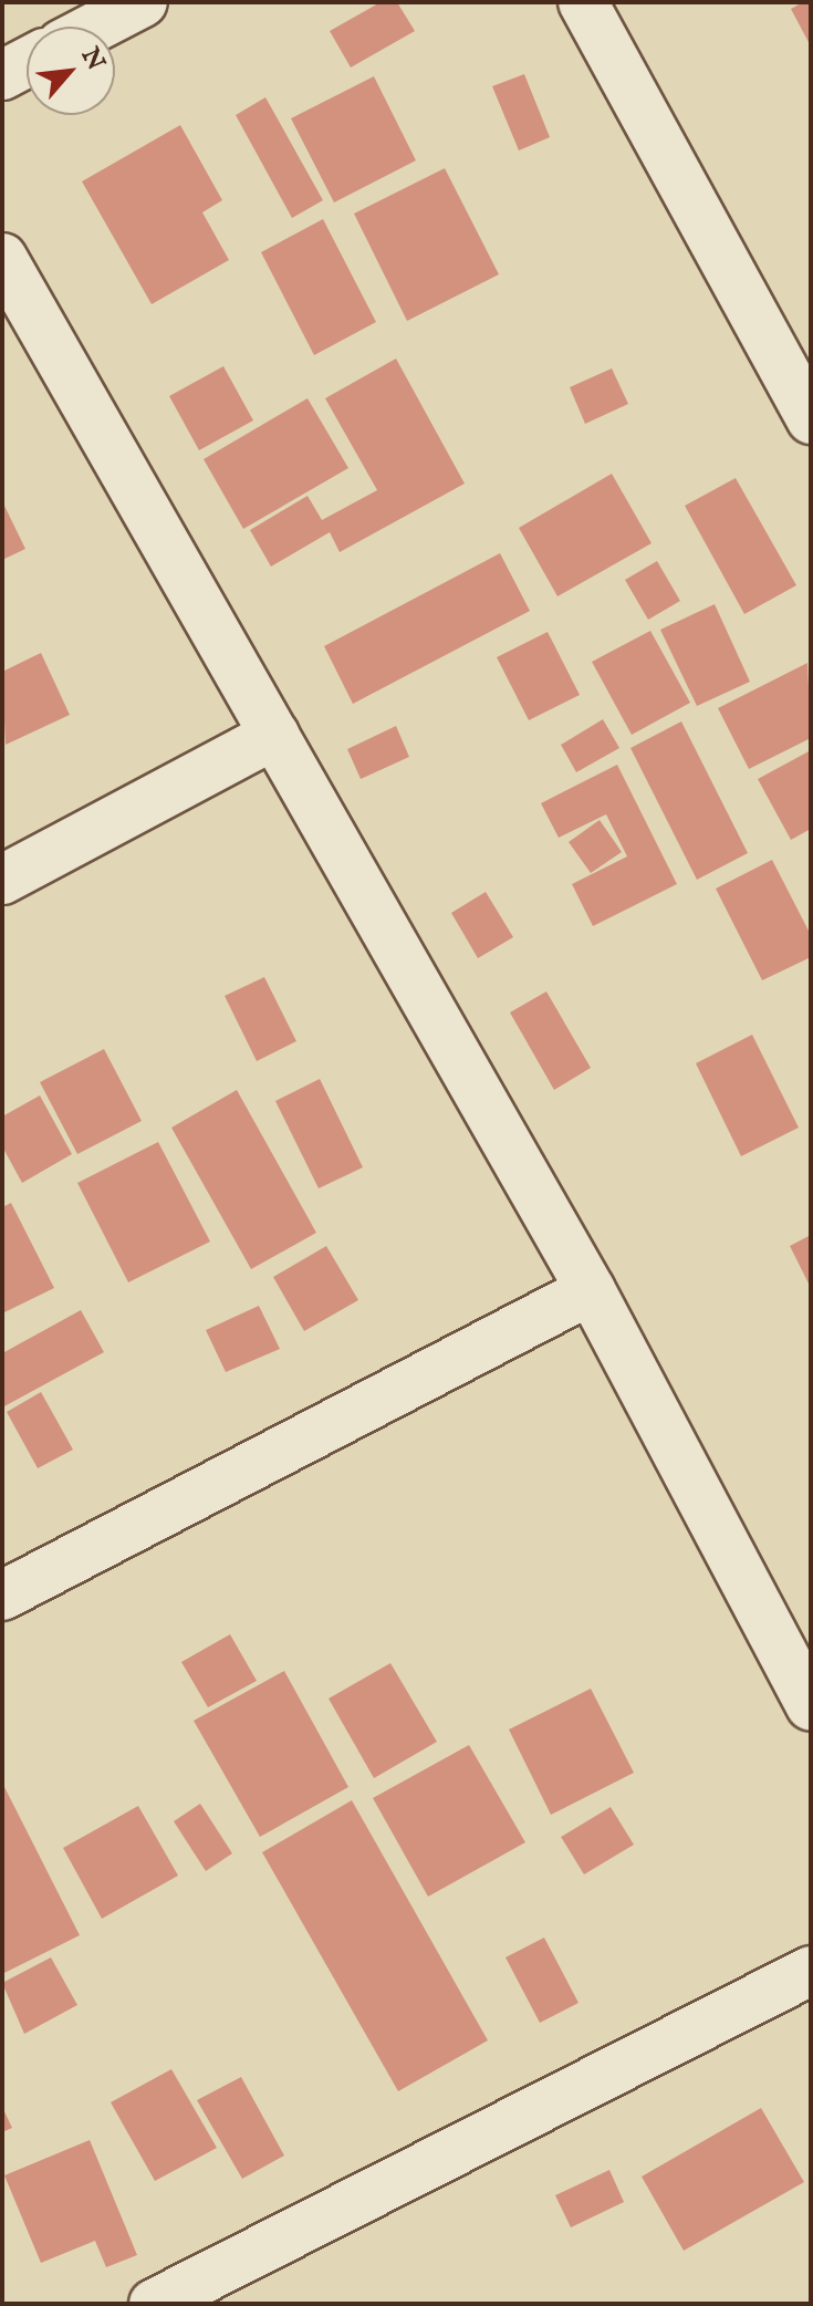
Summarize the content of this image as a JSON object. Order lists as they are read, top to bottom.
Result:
{
  "north": "top right"
}
